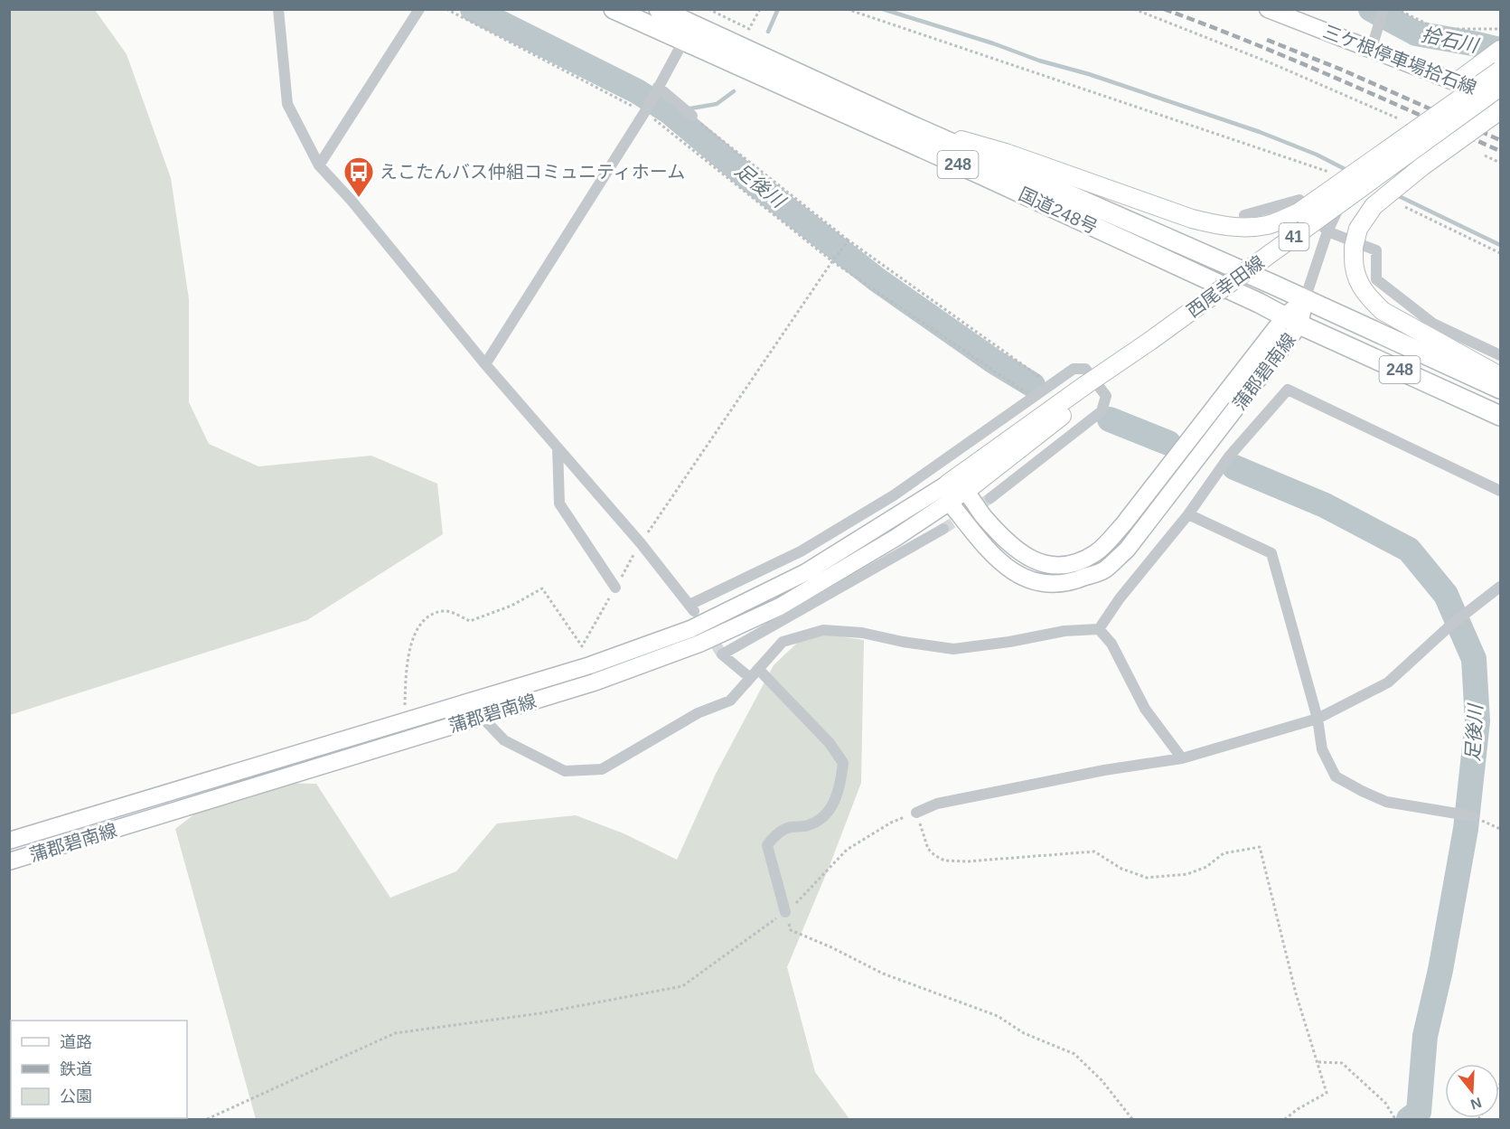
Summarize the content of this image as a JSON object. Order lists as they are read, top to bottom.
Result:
{
  "streets": {
    "highway": ["248", "国道248号"],
    "main road": [
      "三ケ根停車場拾石線",
      "41",
      "西尾幸田線",
      "蒲郡碧南線"
    ]
  },
  "crossings": [
    ["三ケ根停車場拾石線", "41"],
    ["三ケ根停車場拾石線", "西尾幸田線"],
    ["国道248号", "41"],
    ["国道248号", "蒲郡碧南線"],
    ["西尾幸田線", "蒲郡碧南線"]
  ],
  "water": ["拾石川", "足後川"],
  "places": {
    "bus stop": ["えこたんバス仲組コミュニティホーム"]
  },
  "legend": ["道路", "鉄道", "公園"],
  "north": "bottom"
}
